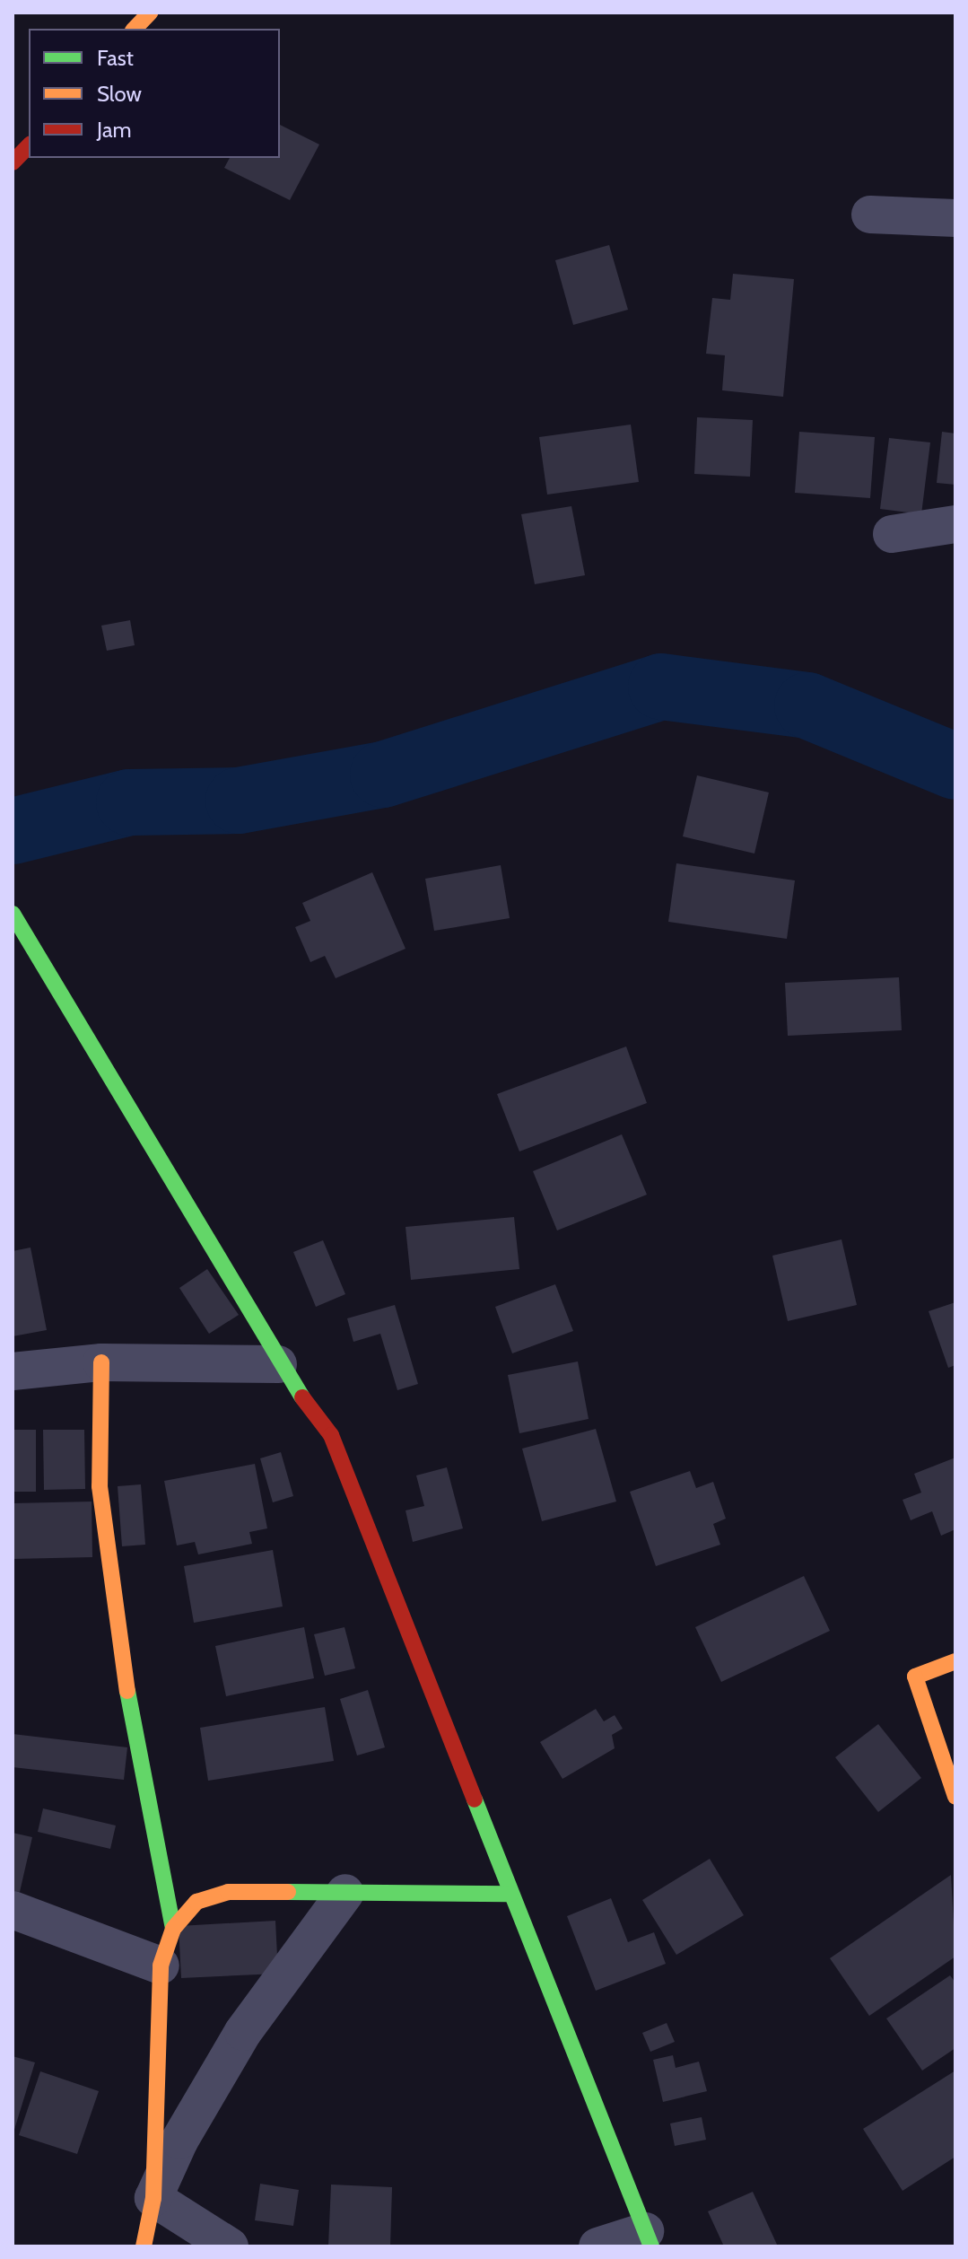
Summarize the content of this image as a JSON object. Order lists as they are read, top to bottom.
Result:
{
  "legend": ["Fast", "Slow", "Jam"]
}
